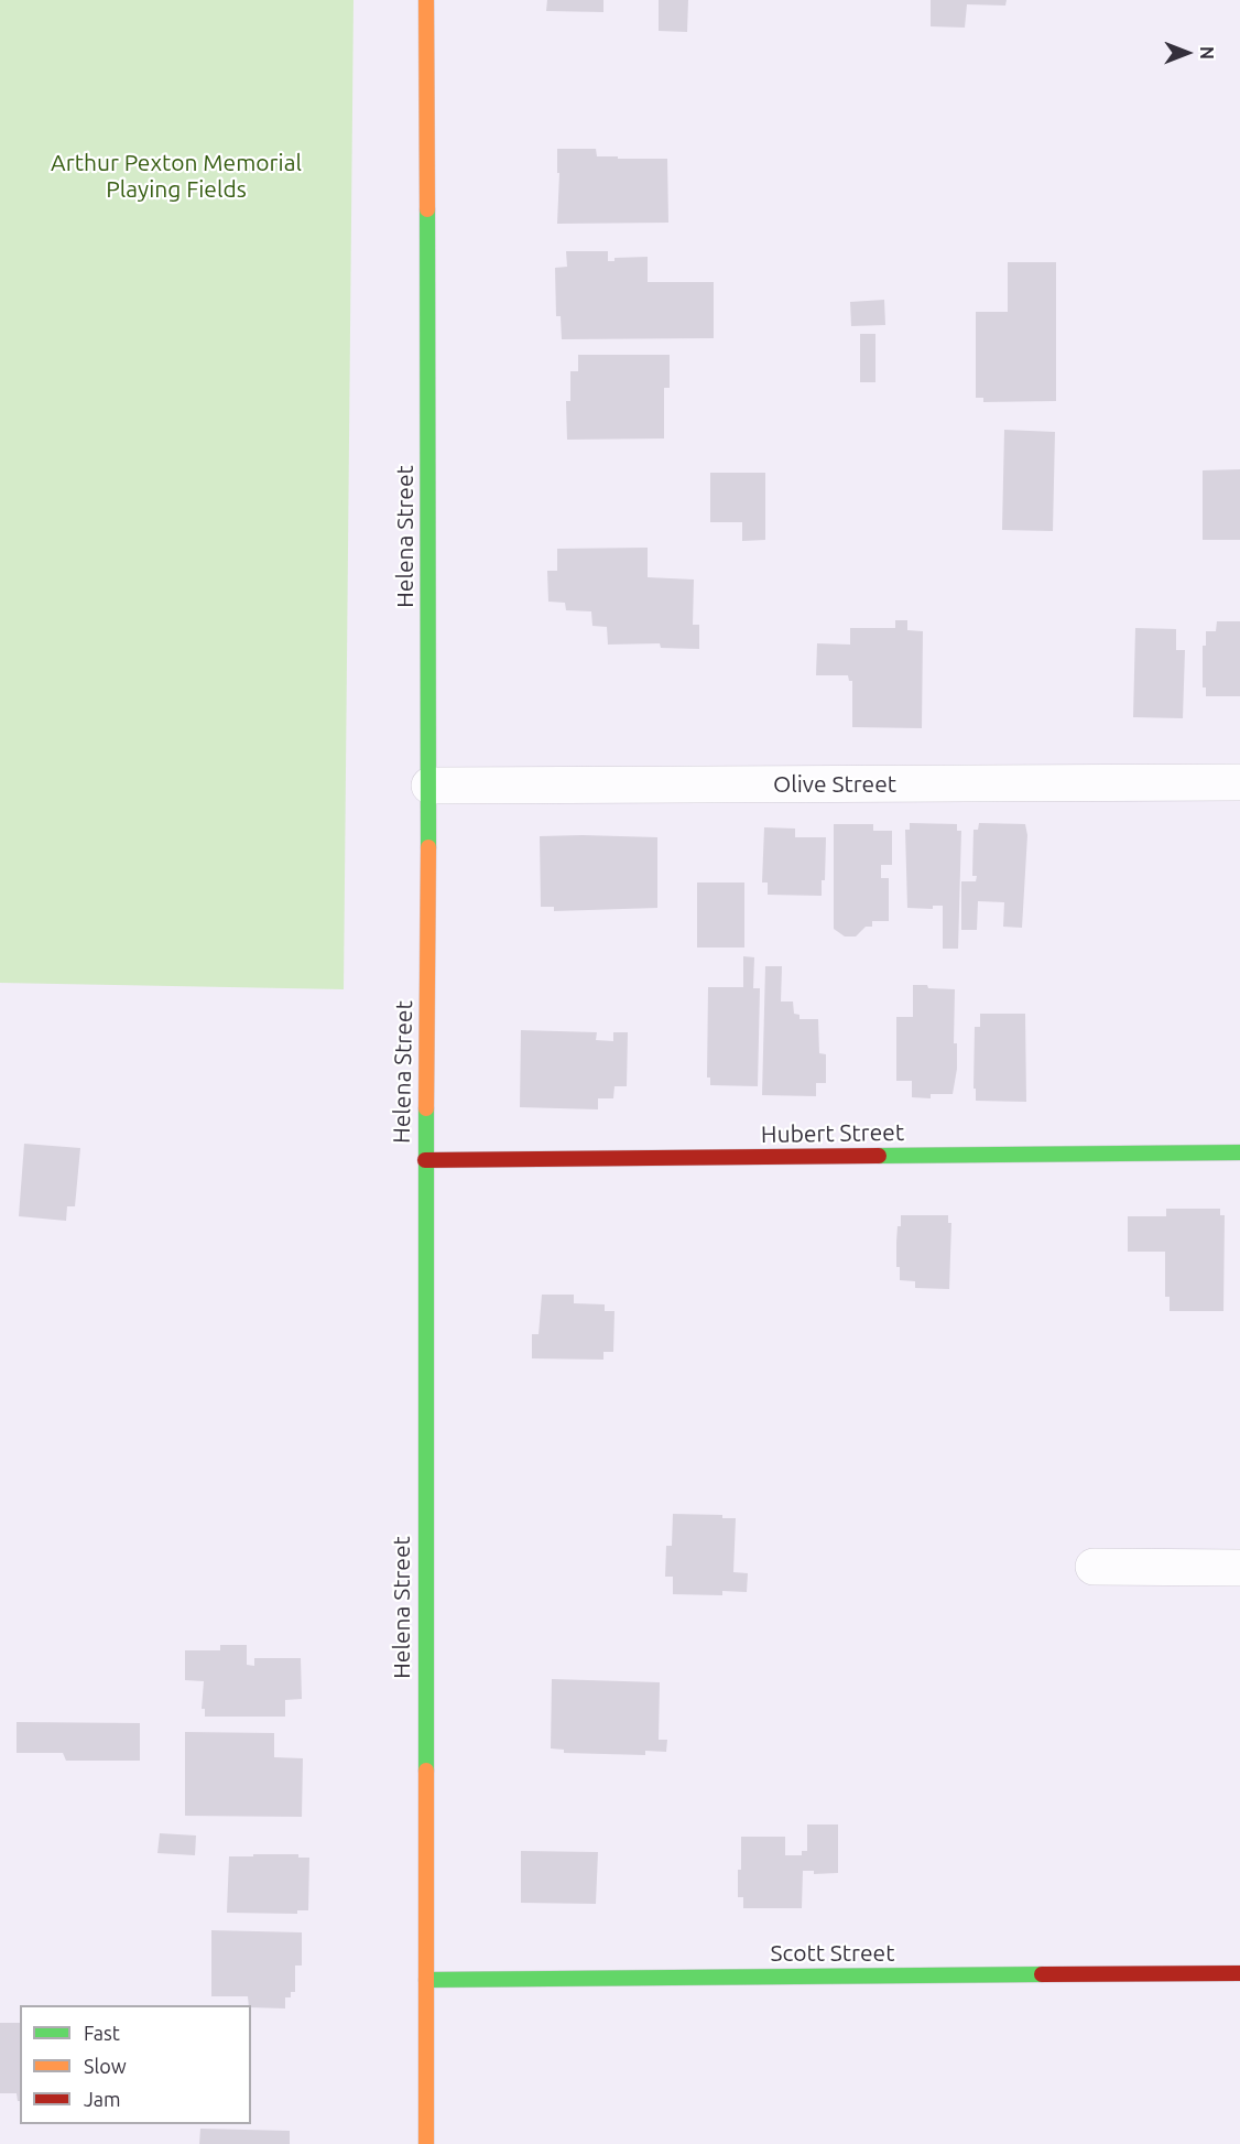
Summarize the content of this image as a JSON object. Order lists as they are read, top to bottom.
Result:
{
  "streets": {
    "street": [
      "Helena Street",
      "Olive Street",
      "Hubert Street",
      "Scott Street"
    ]
  },
  "crossings": [
    ["Helena Street", "Olive Street"],
    ["Helena Street", "Hubert Street"],
    ["Helena Street", "Scott Street"]
  ],
  "parks": ["Arthur Pexton Memorial Playing Fields"],
  "legend": ["Fast", "Slow", "Jam"],
  "north": "right"
}
